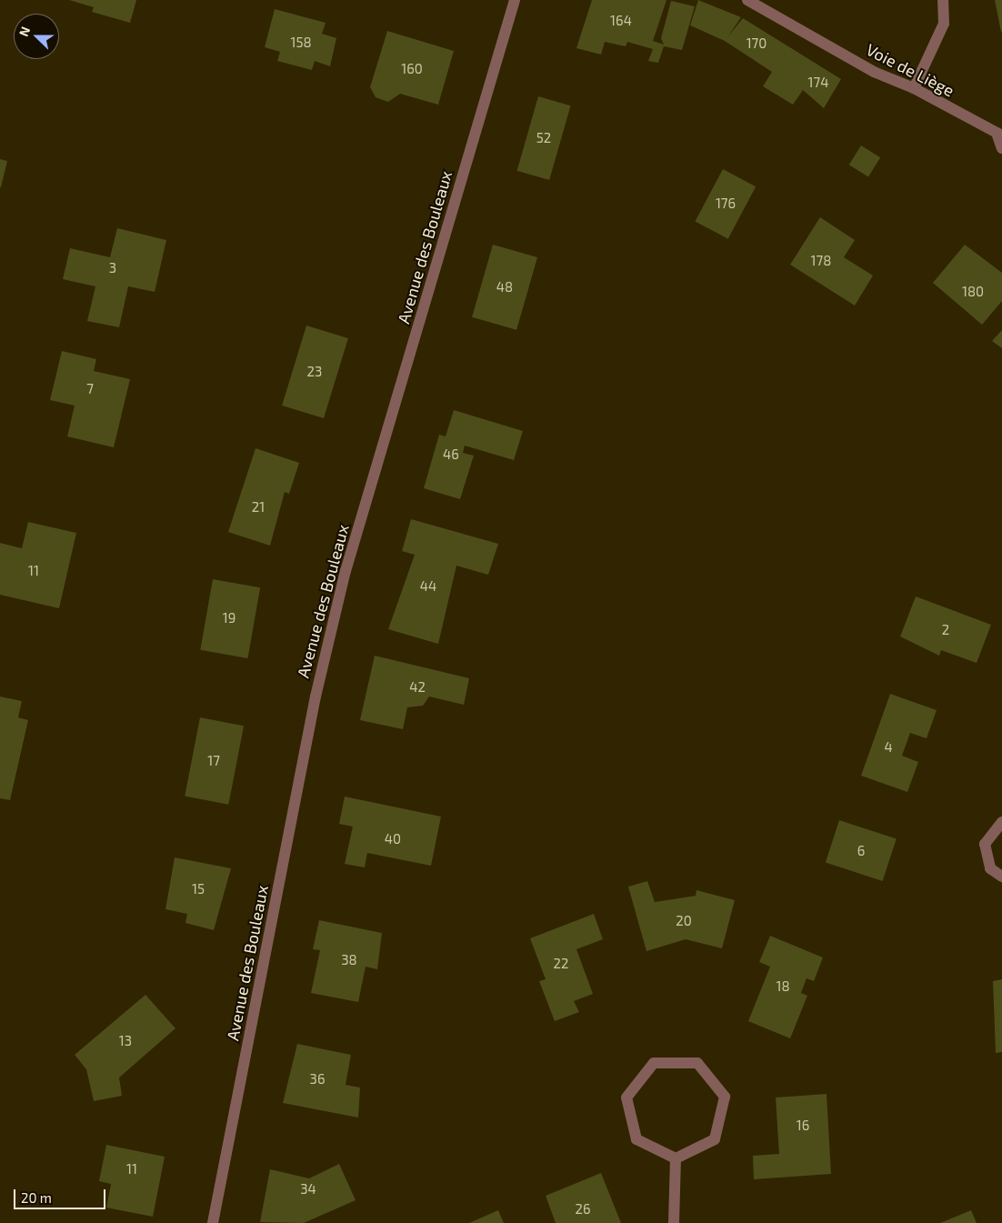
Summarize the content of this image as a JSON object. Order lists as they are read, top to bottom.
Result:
{
  "streets": {
    "street": ["Voie de Liège", "Avenue des Bouleaux"]
  },
  "house_numbers": [
    "164",
    "158",
    "170",
    "160",
    "174",
    "52",
    "176",
    "178",
    "3",
    "48",
    "180",
    "23",
    "7",
    "46",
    "21",
    "11",
    "44",
    "19",
    "2",
    "42",
    "4",
    "17",
    "40",
    "6",
    "15",
    "20",
    "38",
    "22",
    "18",
    "13",
    "36",
    "16",
    "11",
    "34",
    "26"
  ],
  "scale_bar": "20 m",
  "north": "left"
}
